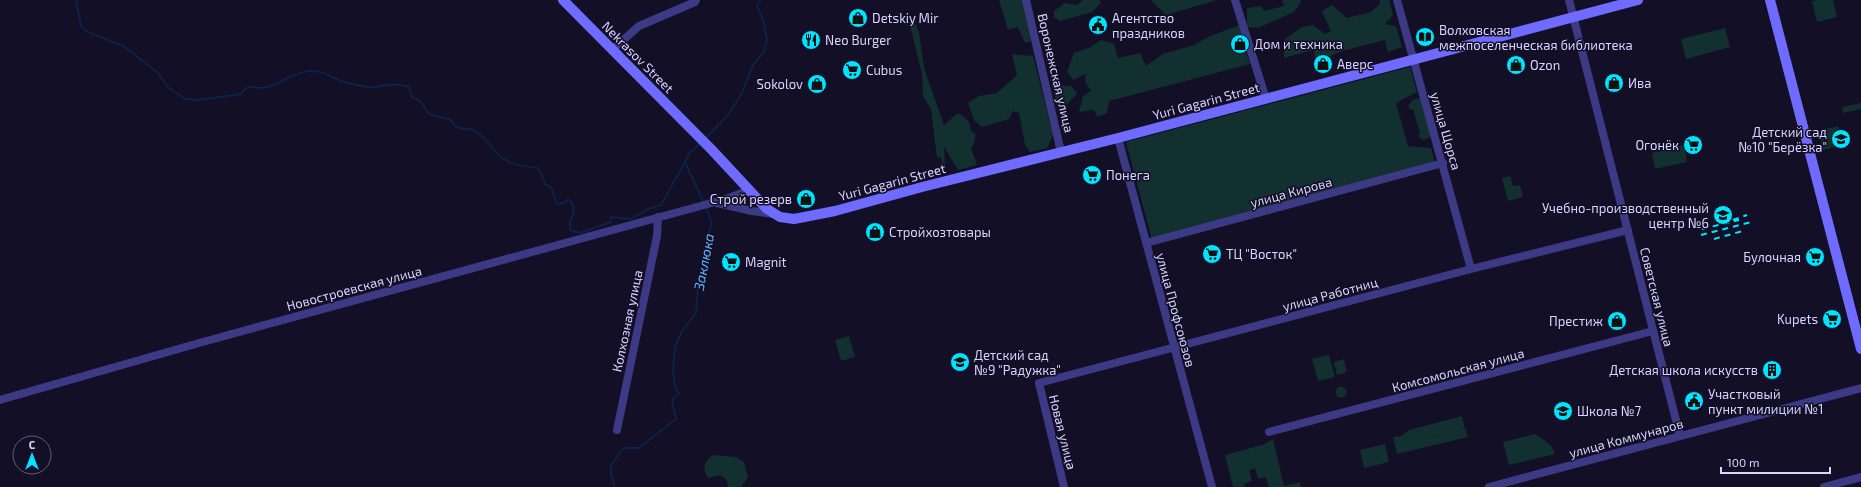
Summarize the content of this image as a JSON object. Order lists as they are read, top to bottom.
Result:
{
  "streets": {
    "main road": ["Nekrasov Street", "Yuri Gagarin Street"],
    "street": [
      "Воронежская улица",
      "улица Щорса",
      "улица Кирова",
      "Новостроевская улица",
      "улица Работниц",
      "Советская улица",
      "улица Профсоюзов",
      "Колхозная улица",
      "Комсомольская улица",
      "Новая улица",
      "улица Коммунаров"
    ]
  },
  "crossings": [
    ["Nekrasov Street", "Новостроевская улица"],
    ["Воронежская улица", "Yuri Gagarin Street"],
    ["Yuri Gagarin Street", "улица Щорса"],
    ["Yuri Gagarin Street", "Новостроевская улица"],
    ["Yuri Gagarin Street", "Советская улица"],
    ["Yuri Gagarin Street", "улица Профсоюзов"],
    ["улица Щорса", "улица Кирова"],
    ["улица Щорса", "улица Работниц"],
    ["улица Кирова", "улица Профсоюзов"],
    ["Новостроевская улица", "Колхозная улица"],
    ["улица Работниц", "Советская улица"],
    ["улица Работниц", "улица Профсоюзов"],
    ["улица Работниц", "Новая улица"],
    ["Советская улица", "Комсомольская улица"],
    ["Советская улица", "улица Коммунаров"]
  ],
  "water": ["Заклюка"],
  "places": {
    "shop": [
      "Detskiy Mir",
      "Дом и техника",
      "Аверс",
      "Ozon",
      "Ива",
      "Sokolov",
      "Строй резерв",
      "Стройхозтовары",
      "Престиж"
    ],
    "public building": ["Агентство праздников", "Участковый пункт милиции №1"],
    "library": ["Волховская межпоселенческая библиотека"],
    "restaurant": ["Neo Burger"],
    "supermarket": [
      "Cubus",
      "Огонёк",
      "Понега",
      "ТЦ \"Восток\"",
      "Булочная",
      "Magnit",
      "Kupets"
    ],
    "school or university": [
      "Детский cад №10 \"Берёзка\"",
      "Учебно-производственный центр №6",
      "Детский cад №9 \"Радужка\"",
      "Школа №7"
    ],
    "building": ["Детская школа искусств"]
  },
  "scale_bar": "100 m",
  "north": "top"
}
